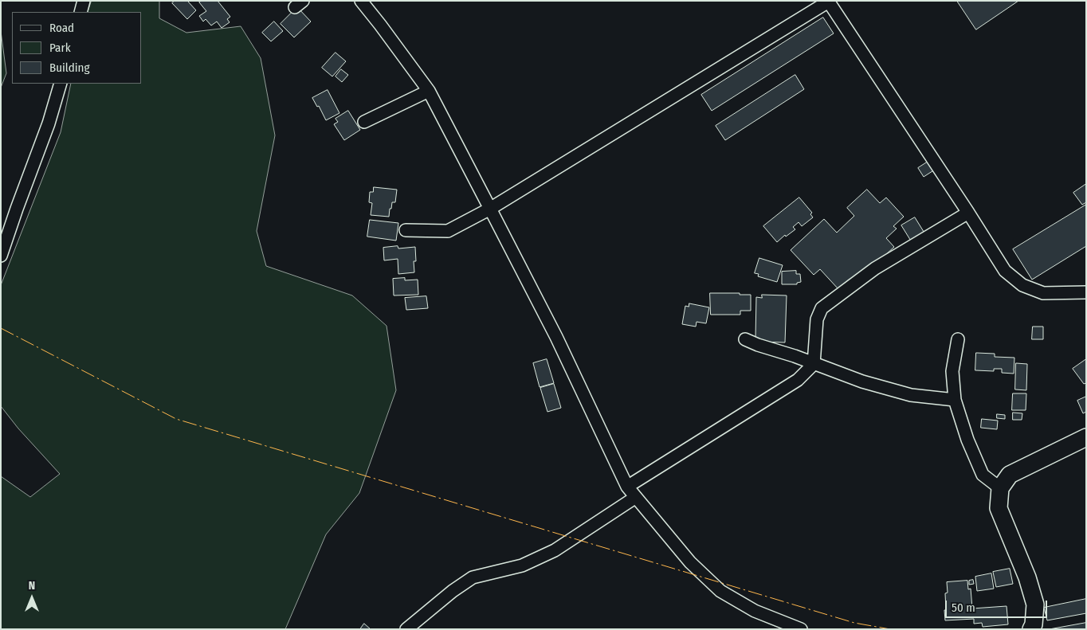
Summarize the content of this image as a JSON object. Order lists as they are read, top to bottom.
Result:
{
  "legend": ["Road", "Park", "Building"],
  "scale_bar": "50 m",
  "north": "top"
}
